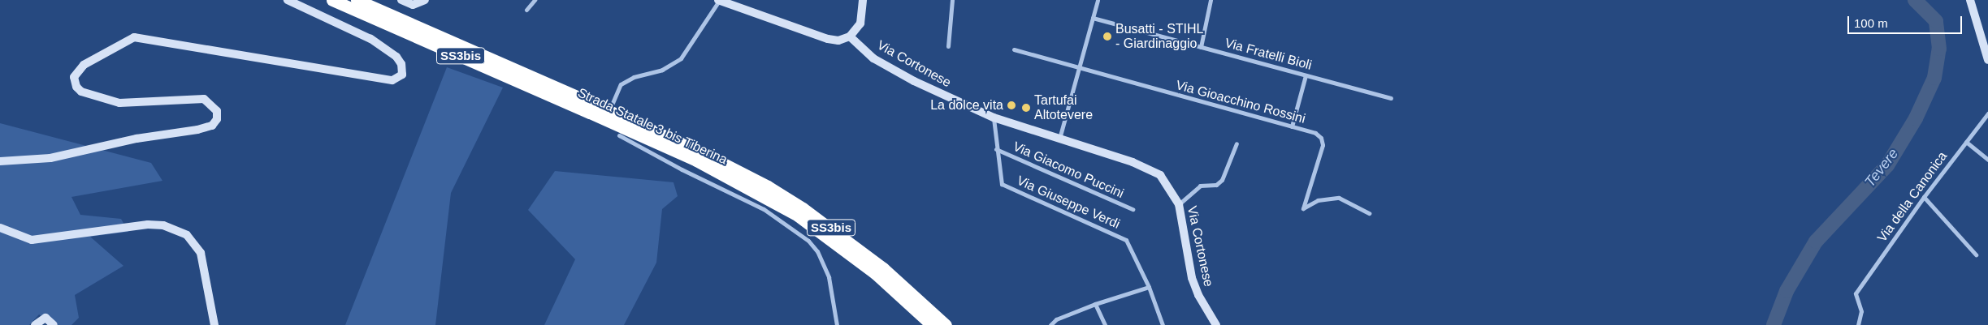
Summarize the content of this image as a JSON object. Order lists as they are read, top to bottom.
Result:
{
  "streets": {
    "highway": ["SS3bis", "Strada Statale 3 bis Tiberina"],
    "street": [
      "Via Fratelli Bioli",
      "Via Cortonese",
      "Via Gioacchino Rossini",
      "Via Giacomo Puccini",
      "Via della Canonica",
      "Via Giuseppe Verdi"
    ]
  },
  "crossings": [
    ["Via Cortonese", "Via Giuseppe Verdi"],
    ["Via Giacomo Puccini", "Via Giuseppe Verdi"]
  ],
  "water": ["Tevere"],
  "places": ["Busatti - STIHL - Giardinaggio", "La dolce vita", "Tartufai Altotevere"],
  "scale_bar": "100 m"
}
